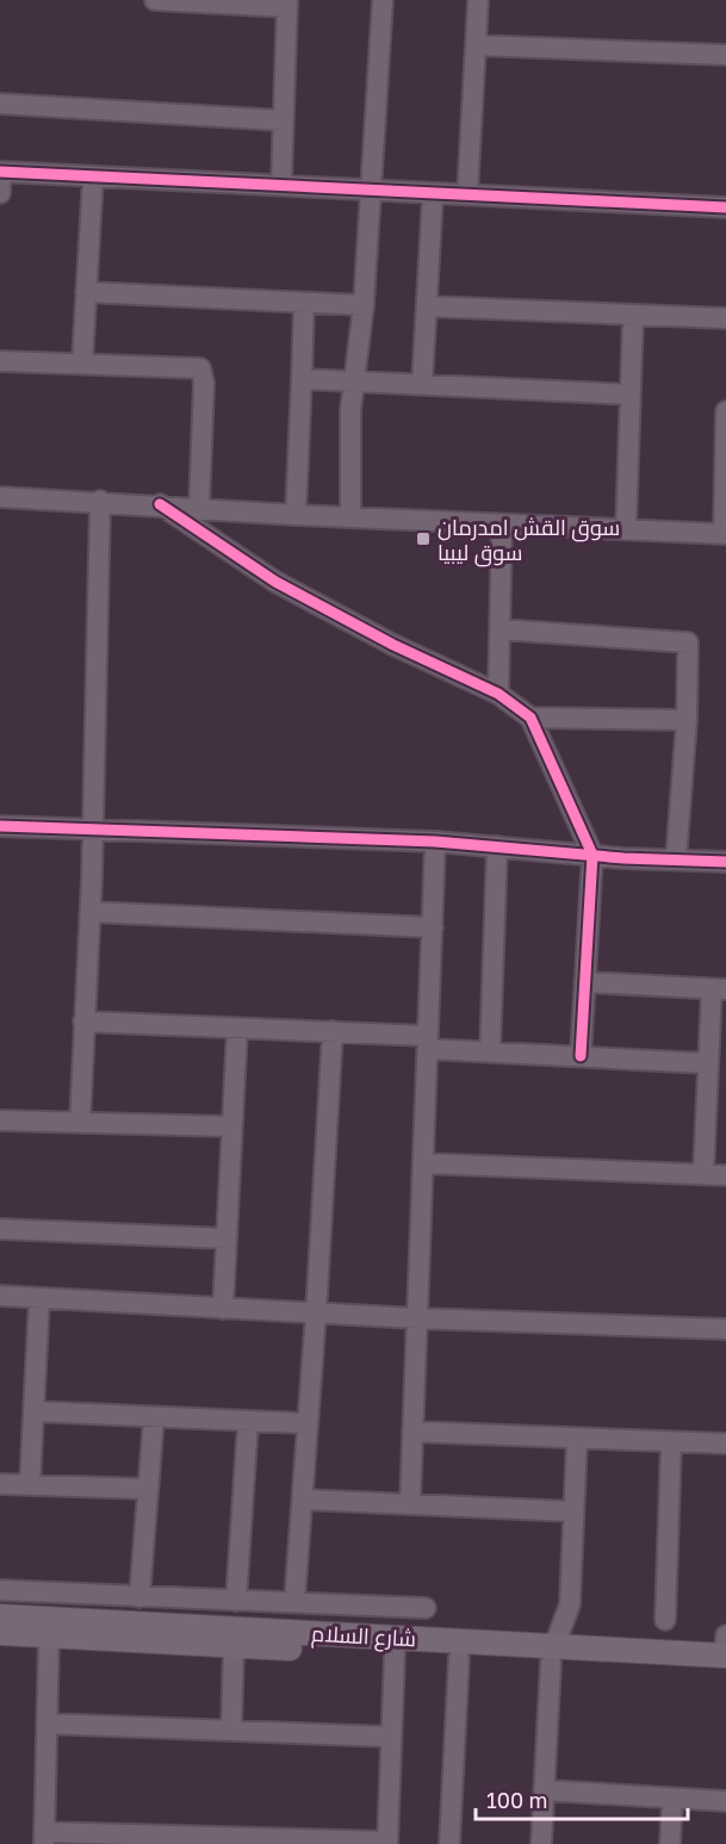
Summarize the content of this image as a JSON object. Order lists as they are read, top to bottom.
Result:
{
  "streets": {
    "main road": ["شارع السلام"]
  },
  "places": {
    "transit": ["سوق القش امدرمان سوق ليبيا"]
  },
  "scale_bar": "100 m"
}
